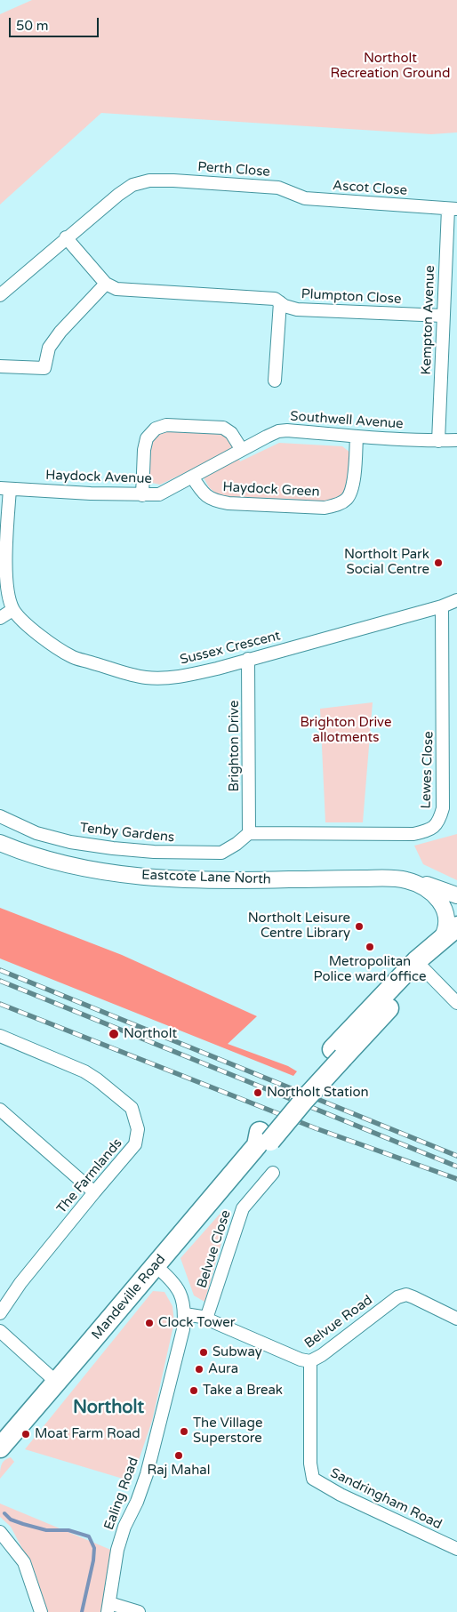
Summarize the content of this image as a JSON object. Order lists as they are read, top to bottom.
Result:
{
  "streets": {
    "main road": ["Mandeville Road"],
    "street": [
      "Perth Close",
      "Ascot Close",
      "Plumpton Close",
      "Kempton Avenue",
      "Southwell Avenue",
      "Haydock Avenue",
      "Haydock Green",
      "Sussex Crescent",
      "Brighton Drive",
      "Lewes Close",
      "Tenby Gardens",
      "Eastcote Lane North",
      "The Farmlands",
      "Belvue Close",
      "Belvue Road",
      "Ealing Road",
      "Sandringham Road"
    ]
  },
  "crossings": [
    ["Perth Close", "Ascot Close"],
    ["Ascot Close", "Kempton Avenue"],
    ["Plumpton Close", "Kempton Avenue"],
    ["Kempton Avenue", "Southwell Avenue"],
    ["Southwell Avenue", "Haydock Avenue"],
    ["Southwell Avenue", "Haydock Green"],
    ["Haydock Avenue", "Haydock Green"],
    ["Sussex Crescent", "Brighton Drive"],
    ["Sussex Crescent", "Lewes Close"],
    ["Brighton Drive", "Lewes Close"],
    ["Brighton Drive", "Tenby Gardens"],
    ["Lewes Close", "Tenby Gardens"],
    ["Eastcote Lane North", "Mandeville Road"],
    ["Belvue Close", "Belvue Road"],
    ["Mandeville Road", "Ealing Road"],
    ["Belvue Road", "Ealing Road"],
    ["Belvue Road", "Sandringham Road"]
  ],
  "districts": ["Northolt"],
  "parks": ["Northolt Recreation Ground", "Brighton Drive allotments"],
  "places": [
    "Northolt Park Social Centre",
    "Northolt Leisure Centre Library",
    "Metropolitan Police ward office",
    "Northolt",
    "Northolt Station",
    "Clock Tower",
    "Subway",
    "Aura",
    "Take a Break",
    "The Village Superstore",
    "Moat Farm Road",
    "Raj Mahal"
  ],
  "scale_bar": "50 m"
}
